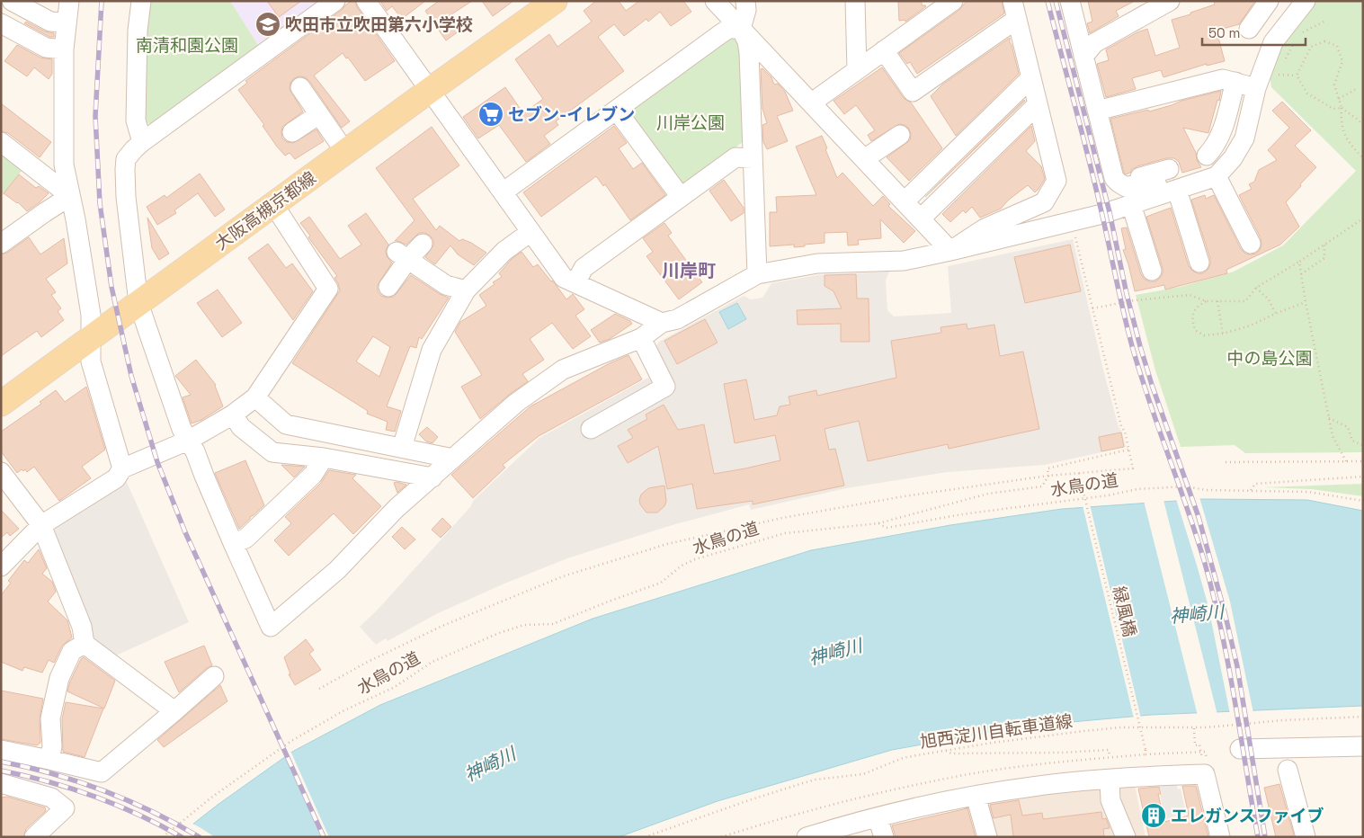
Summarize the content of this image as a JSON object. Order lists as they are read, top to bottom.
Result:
{
  "streets": {
    "main road": ["大阪高槻京都線"],
    "path": ["水鳥の道", "緑風橋", "旭西淀川自転車道線"]
  },
  "districts": ["川岸町"],
  "water": ["神崎川"],
  "parks": ["南清和園公園", "川岸公園", "中の島公園"],
  "places": {
    "school or university": ["吹田市立吹田第六小学校"],
    "supermarket": ["セブン-イレブン"],
    "building": ["エレガンスファイブ"]
  },
  "scale_bar": "50 m"
}
